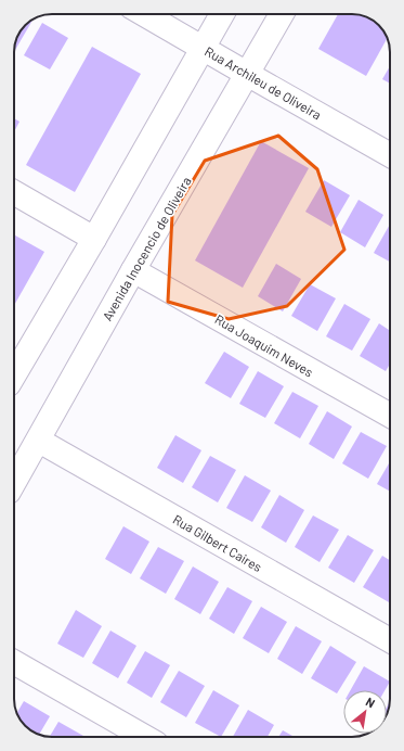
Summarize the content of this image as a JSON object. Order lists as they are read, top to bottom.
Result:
{
  "streets": {
    "street": [
      "Rua Archileu de Oliveira",
      "Avenida Inocencio de Oliveira",
      "Rua Joaquim Neves",
      "Rua Gilbert Caires"
    ]
  },
  "crossings": [
    ["Rua Archileu de Oliveira", "Avenida Inocencio de Oliveira"],
    ["Avenida Inocencio de Oliveira", "Rua Joaquim Neves"],
    ["Avenida Inocencio de Oliveira", "Rua Gilbert Caires"]
  ],
  "north": "top right"
}
